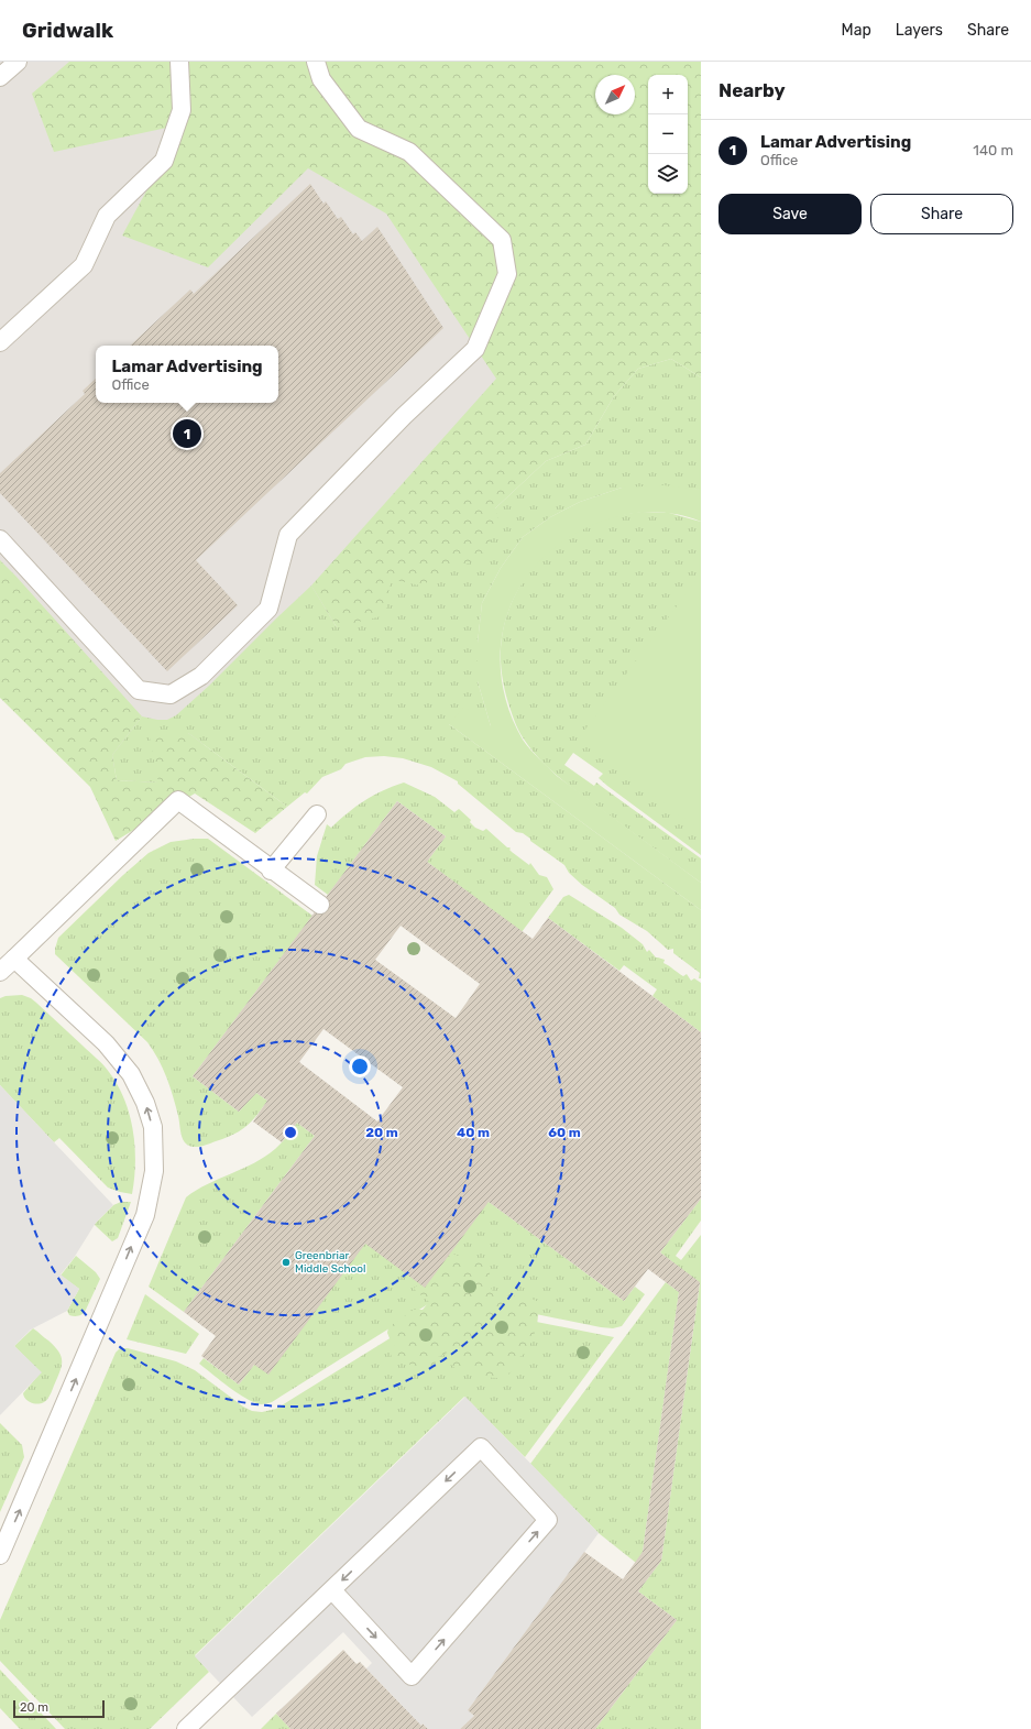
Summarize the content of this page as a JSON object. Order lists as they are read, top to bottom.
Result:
{
  "places": ["Greenbriar Middle School"],
  "scale_bar": "20 m",
  "north": "top right",
  "page": {
    "header": "Gridwalk",
    "nav": ["Map", "Layers", "Share"],
    "heading": "Nearby",
    "map_buttons": ["+", "−"],
    "list": [
      {
        "mark": "1",
        "name": "Lamar Advertising",
        "note": "Office",
        "value": "140 m"
      }
    ],
    "buttons": ["Save", "Share"],
    "popup": ["Lamar Advertising", "Office"],
    "pins": "1",
    "scale": "20 m"
  },
  "rings": ["20 m", "40 m", "60 m"]
}
